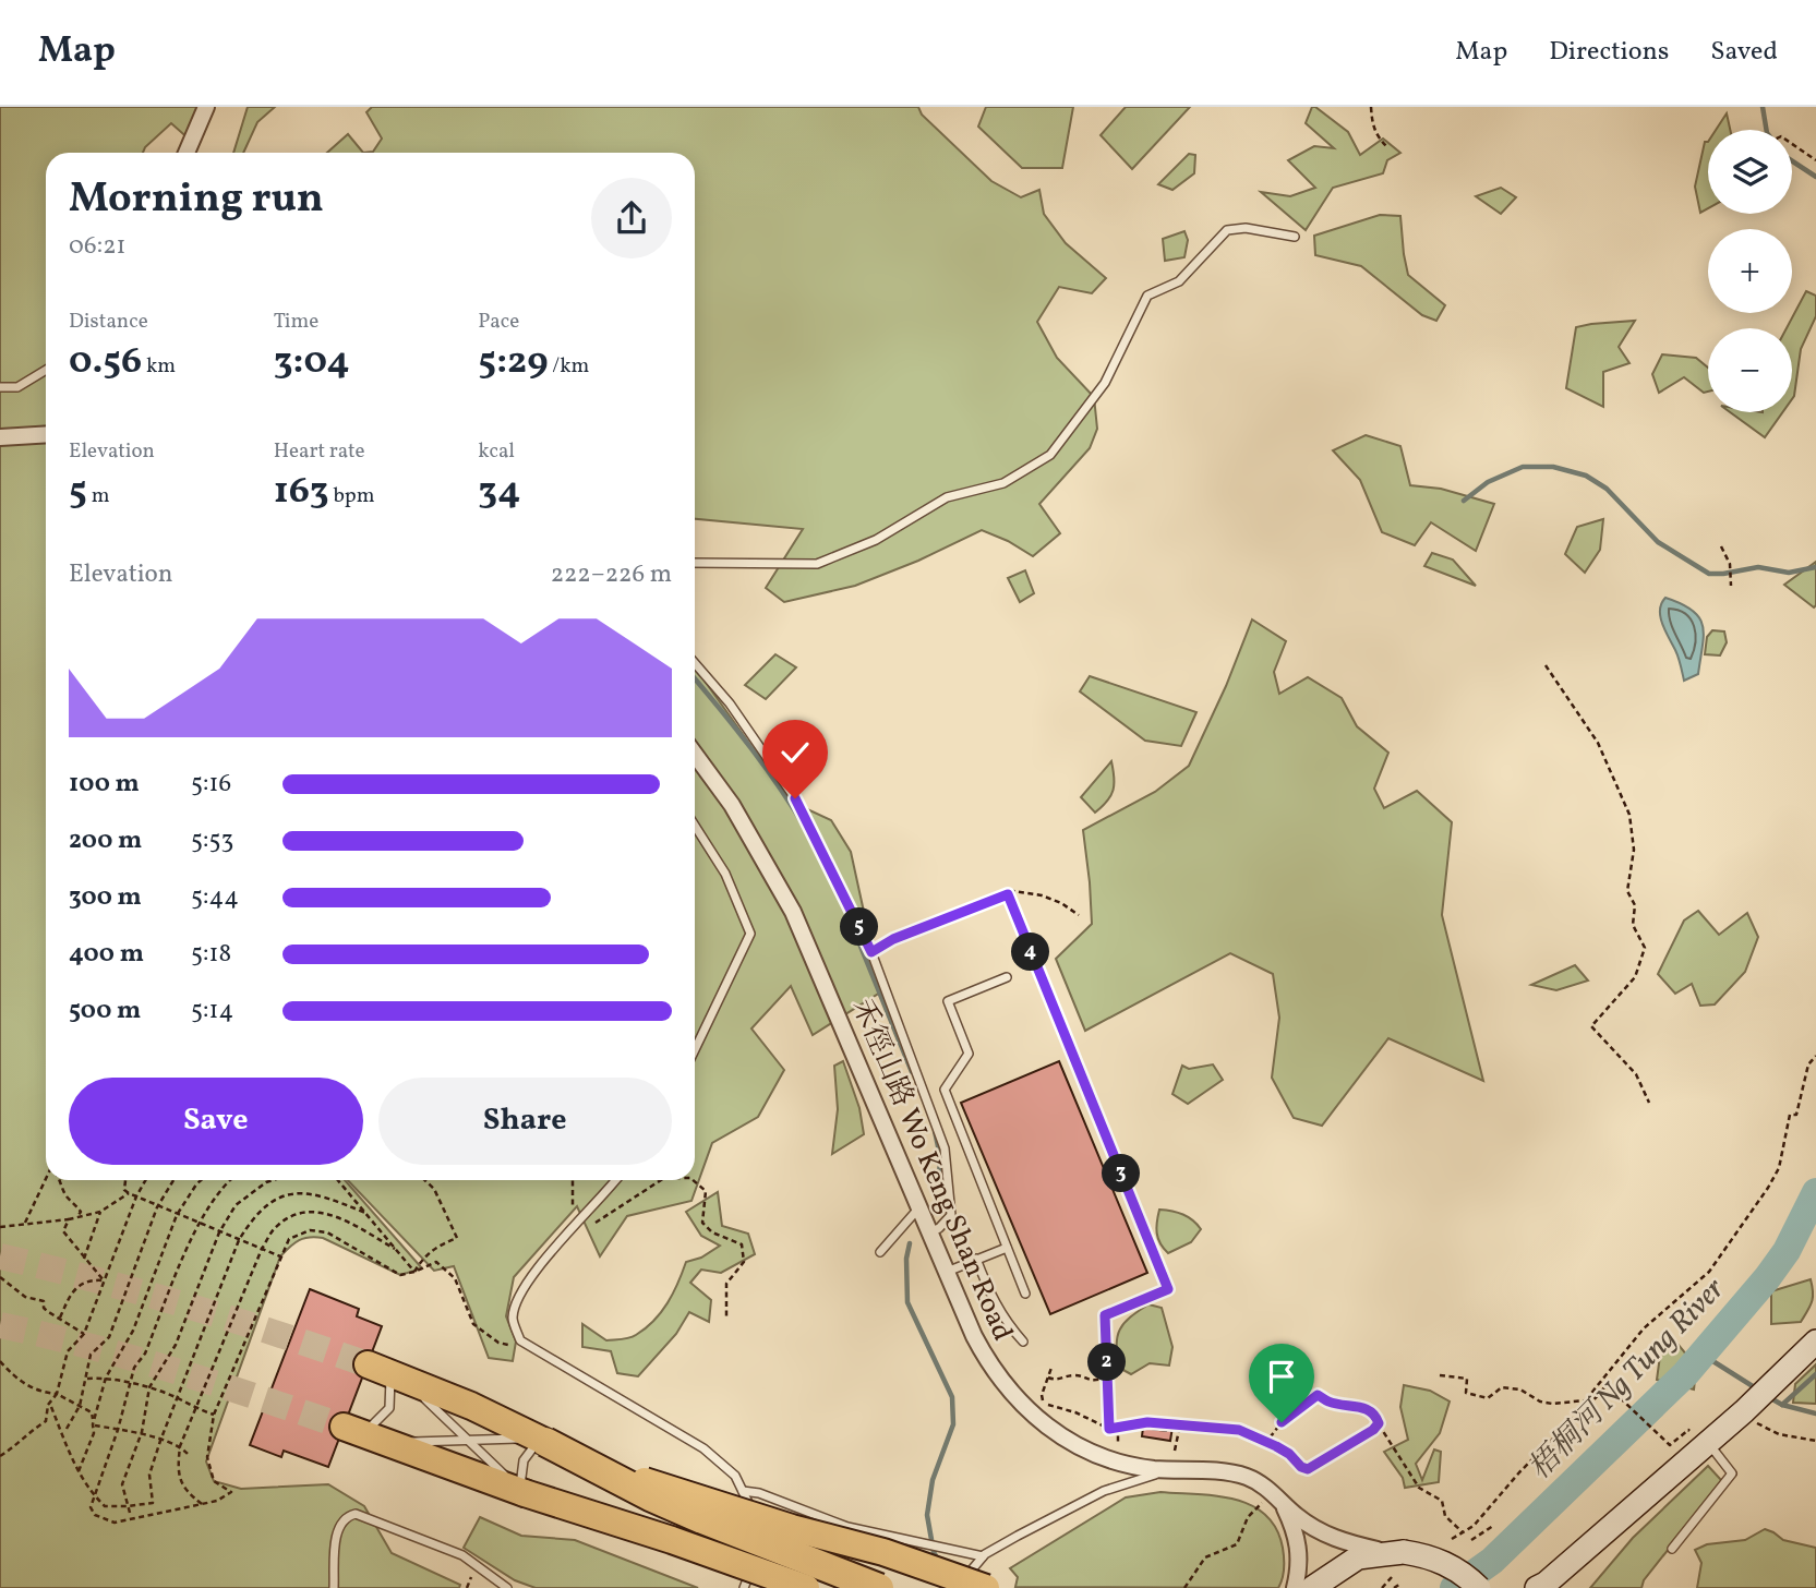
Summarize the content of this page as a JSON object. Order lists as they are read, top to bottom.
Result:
{
  "streets": {
    "street": ["禾徑山路 Wo Keng Shan Road"]
  },
  "water": ["梧桐河 Ng Tung River"],
  "page": {
    "header": "Map",
    "nav": ["Map", "Directions", "Saved"],
    "map_buttons": ["+", "−"],
    "heading": ["Morning run", "06:21"],
    "stats": [
      ["Distance", "0.56 km"],
      ["Time", "3:04"],
      ["Pace", "5:29 /km"],
      ["Elevation", "5 m"],
      ["Heart rate", "163 bpm"],
      ["kcal", "34"]
    ],
    "chart": ["Elevation", "222–226 m"],
    "list": [
      {
        "name": "100 m",
        "note": "5:16"
      },
      {
        "name": "200 m",
        "note": "5:53"
      },
      {
        "name": "300 m",
        "note": "5:44"
      },
      {
        "name": "400 m",
        "note": "5:18"
      },
      {
        "name": "500 m",
        "note": "5:14"
      }
    ],
    "pins": [
      "5",
      "4",
      "3",
      "2"
    ],
    "buttons": ["Save", "Share"]
  }
}
